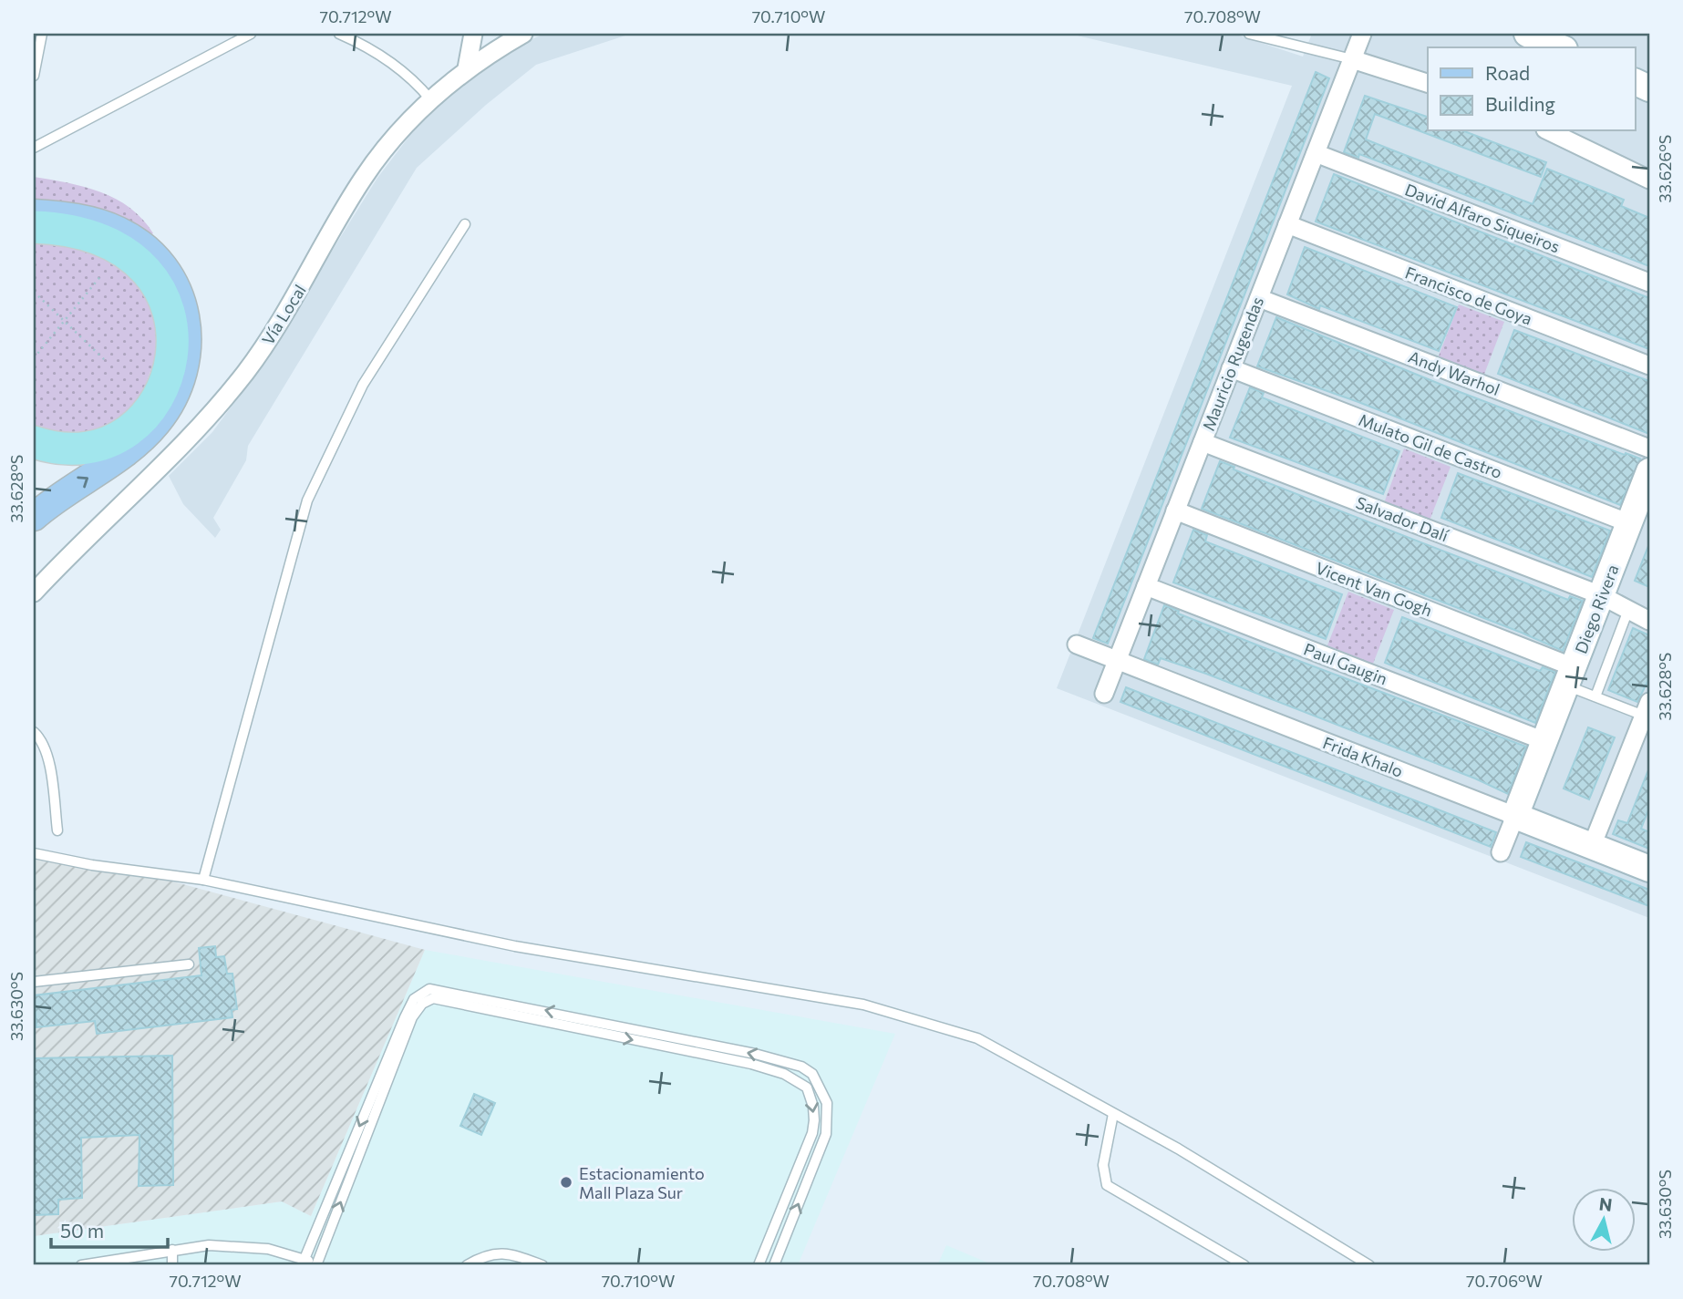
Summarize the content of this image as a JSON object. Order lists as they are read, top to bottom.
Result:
{
  "streets": {
    "street": [
      "David Alfaro Siqueiros",
      "Francisco de Goya",
      "Vía Local",
      "Mauricio Rugendas",
      "Andy Warhol",
      "Mulato Gil de Castro",
      "Salvador Dalí",
      "Vicent Van Gogh",
      "Diego Rivera",
      "Paul Gaugin",
      "Frida Khalo"
    ]
  },
  "crossings": [
    ["David Alfaro Siqueiros", "Mauricio Rugendas"],
    ["Francisco de Goya", "Mauricio Rugendas"],
    ["Mauricio Rugendas", "Andy Warhol"],
    ["Mauricio Rugendas", "Mulato Gil de Castro"],
    ["Mauricio Rugendas", "Salvador Dalí"],
    ["Mauricio Rugendas", "Vicent Van Gogh"],
    ["Mauricio Rugendas", "Paul Gaugin"],
    ["Mauricio Rugendas", "Frida Khalo"],
    ["Mulato Gil de Castro", "Diego Rivera"],
    ["Salvador Dalí", "Diego Rivera"],
    ["Vicent Van Gogh", "Diego Rivera"],
    ["Diego Rivera", "Paul Gaugin"],
    ["Diego Rivera", "Frida Khalo"]
  ],
  "places": ["Estacionamiento Mall Plaza Sur"],
  "legend": ["Road", "Building"],
  "scale_bar": "50 m",
  "north": "top",
  "coordinates": [
    "70.712°W",
    "70.710°W",
    "70.708°W",
    "33.626°S",
    "33.628°S",
    "33.630°S",
    "70.706°W"
  ]
}
